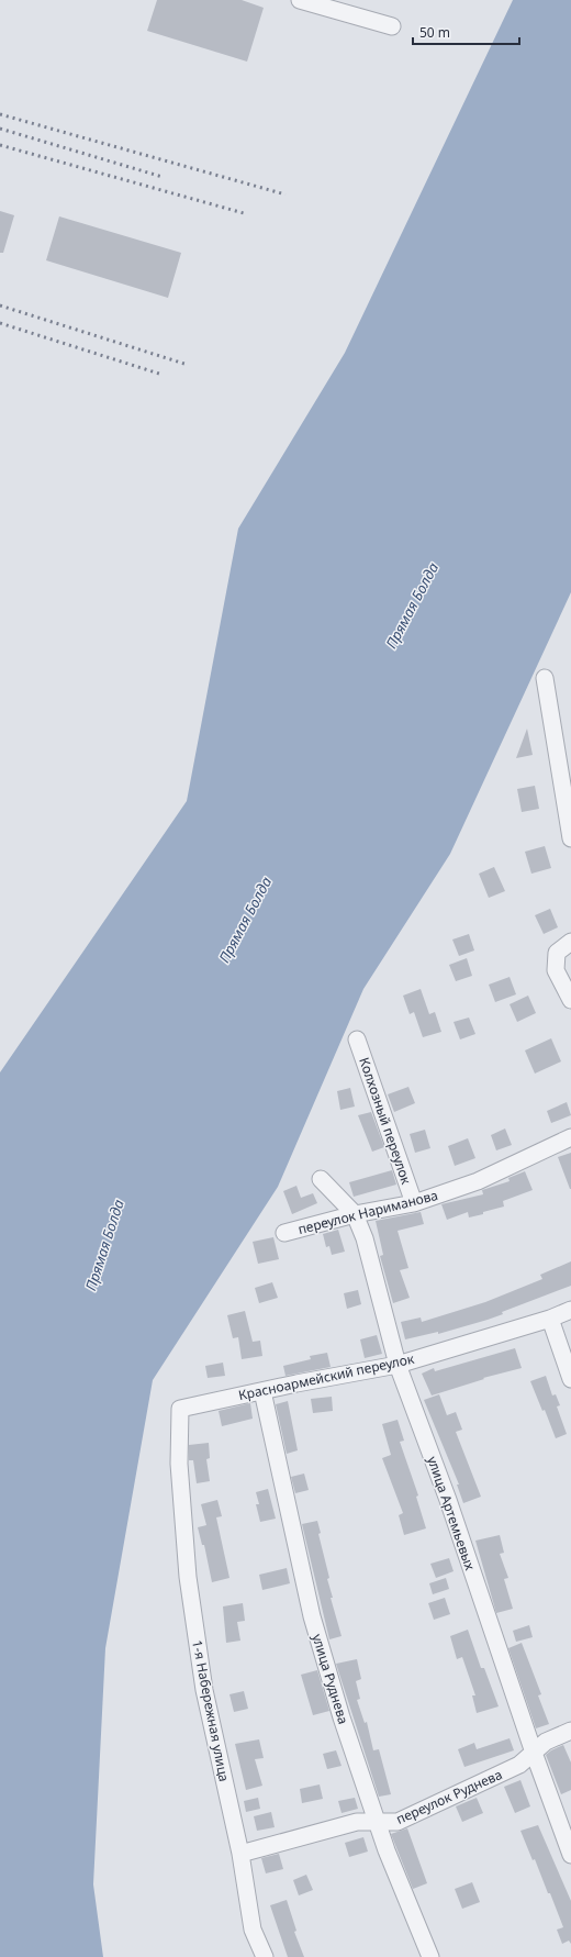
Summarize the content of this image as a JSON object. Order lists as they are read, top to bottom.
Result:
{
  "streets": {
    "street": [
      "Колхозный переулок",
      "переулок Нариманова",
      "Красноармейский переулок",
      "улица Артемьевых",
      "улица Руднева",
      "1-я Набережная улица",
      "переулок Руднева"
    ]
  },
  "crossings": [
    ["Колхозный переулок", "переулок Нариманова"],
    ["переулок Нариманова", "улица Артемьевых"],
    ["Красноармейский переулок", "улица Артемьевых"],
    ["Красноармейский переулок", "улица Руднева"],
    ["Красноармейский переулок", "1-я Набережная улица"],
    ["улица Артемьевых", "переулок Руднева"],
    ["улица Руднева", "переулок Руднева"],
    ["1-я Набережная улица", "переулок Руднева"]
  ],
  "water": ["Прямая Болда"],
  "scale_bar": "50 m"
}
